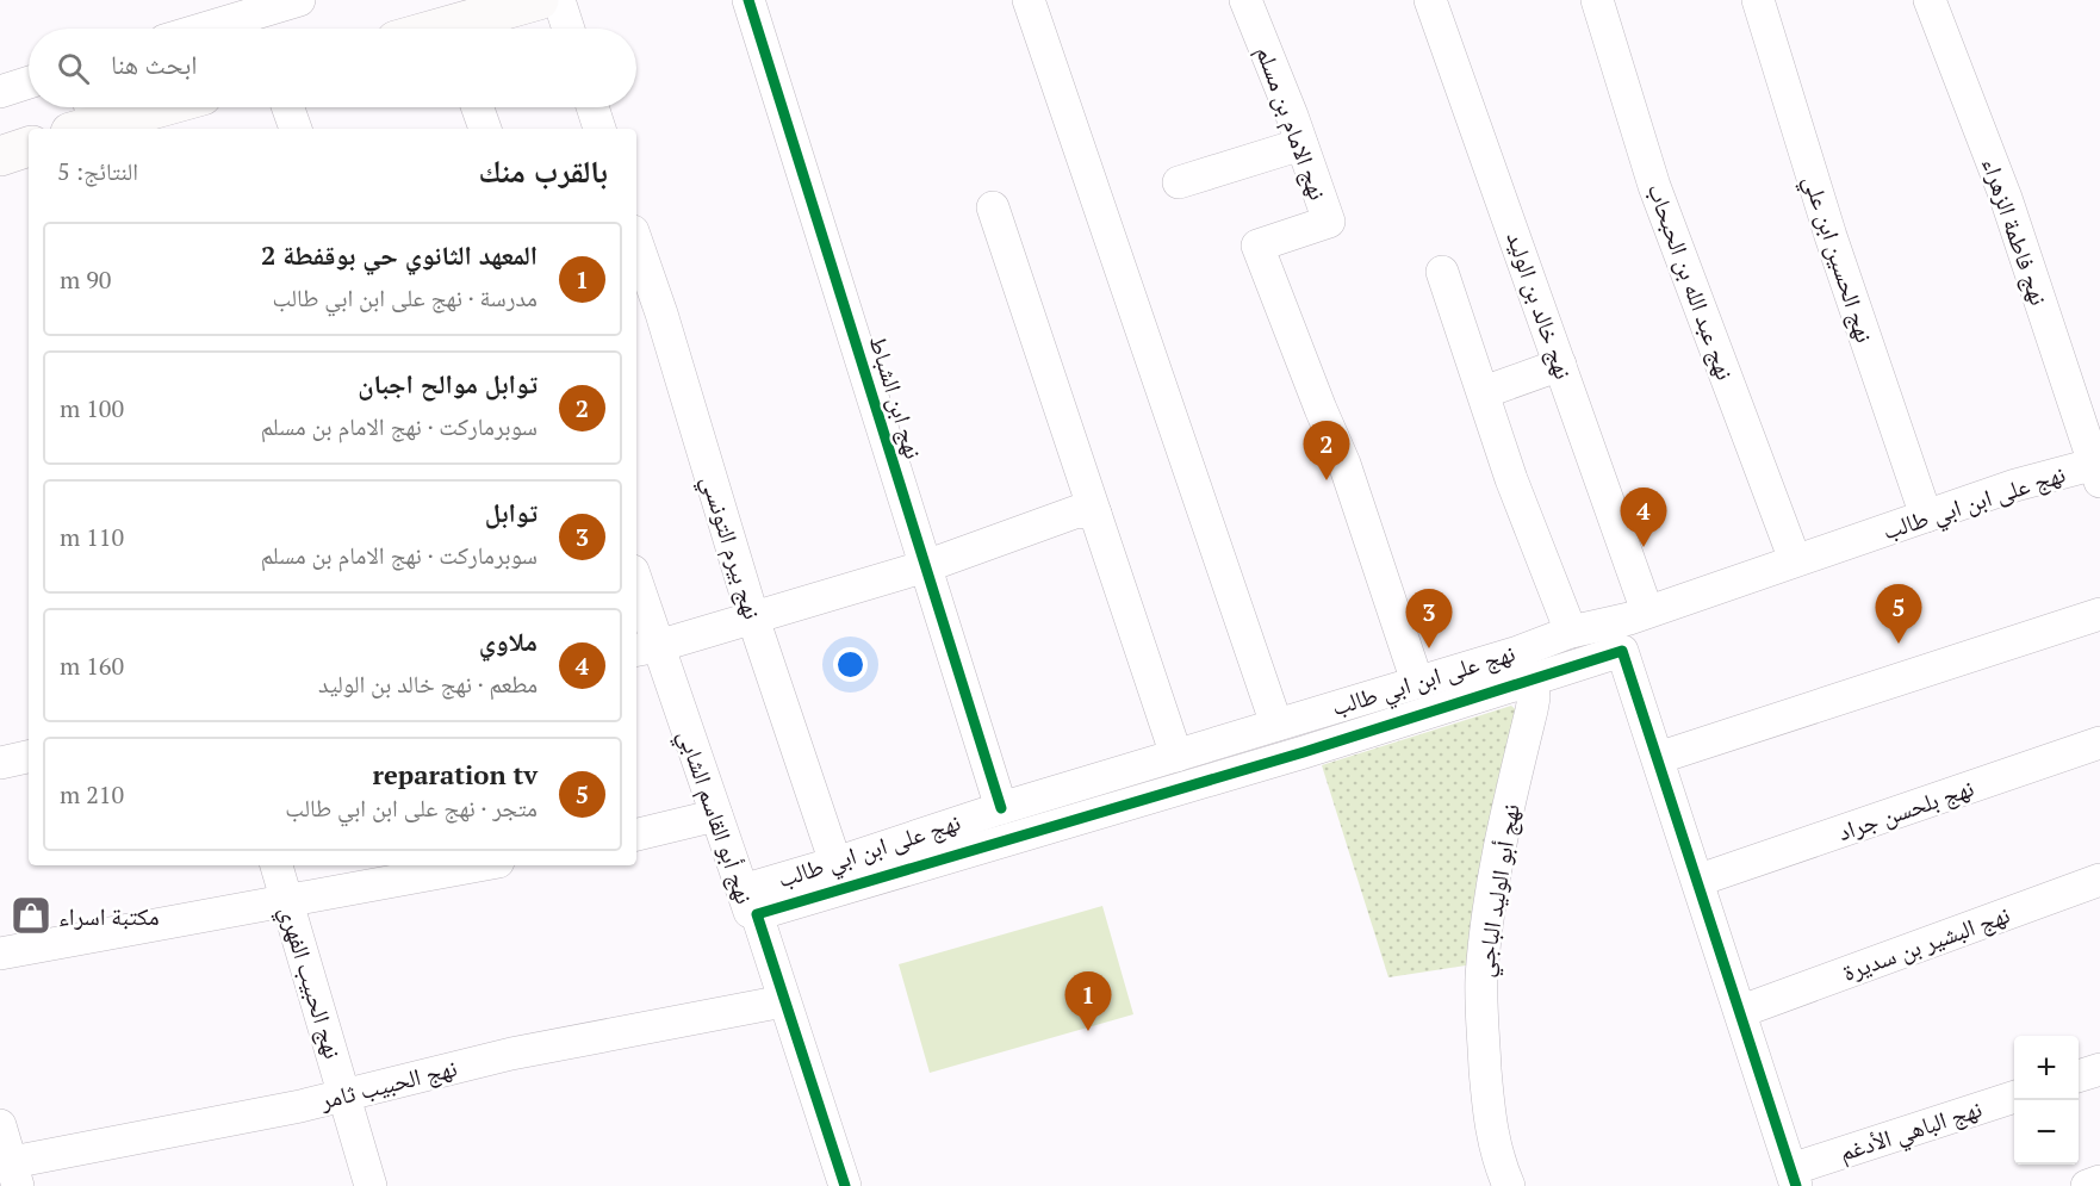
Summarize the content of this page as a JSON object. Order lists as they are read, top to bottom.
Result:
{
  "streets": {
    "street": [
      "نهج الامام بن مسلم",
      "نهج فاطمة الزهراء",
      "نهج الحسين ابن علي",
      "نهج عبد الله بن الحبحاب",
      "نهج خالد بن الوليد",
      "نهج ابن الشباط",
      "نهج على ابن ابي طالب",
      "نهج بيرم التونسي",
      "نهج بلحسن جراد",
      "نهج أبو القاسم الشابي",
      "نهج أبو الوليد الباجي",
      "نهج البشير بن سديرة",
      "نهج الحبيب الفهري",
      "نهج الحبيب ثامر",
      "نهج الباهي الأدغم"
    ]
  },
  "crossings": [
    ["نهج الامام بن مسلم", "نهج على ابن ابي طالب"],
    ["نهج فاطمة الزهراء", "نهج على ابن ابي طالب"],
    ["نهج الحسين ابن علي", "نهج على ابن ابي طالب"],
    ["نهج عبد الله بن الحبحاب", "نهج على ابن ابي طالب"],
    ["نهج خالد بن الوليد", "نهج على ابن ابي طالب"],
    ["نهج خالد بن الوليد", "نهج بلحسن جراد"],
    ["نهج خالد بن الوليد", "نهج البشير بن سديرة"],
    ["نهج خالد بن الوليد", "نهج الباهي الأدغم"],
    ["نهج ابن الشباط", "نهج على ابن ابي طالب"],
    ["نهج على ابن ابي طالب", "نهج بيرم التونسي"],
    ["نهج على ابن ابي طالب", "نهج أبو القاسم الشابي"],
    ["نهج أبو القاسم الشابي", "نهج الحبيب ثامر"],
    ["نهج الحبيب الفهري", "نهج الحبيب ثامر"]
  ],
  "places": {
    "shop": ["مكتبة اسراء"]
  },
  "page": {
    "search": "ابحث هنا",
    "heading": ["بالقرب منك", "النتائج: 5"],
    "list": [
      {
        "mark": "1",
        "name": "المعهد الثانوي حي بوقفطة 2",
        "note": "مدرسة · نهج على ابن ابي طالب",
        "value": "90 m"
      },
      {
        "mark": "2",
        "name": "توابل موالح اجبان",
        "note": "سوبرماركت · نهج الامام بن مسلم",
        "value": "100 m"
      },
      {
        "mark": "3",
        "name": "توابل",
        "note": "سوبرماركت · نهج الامام بن مسلم",
        "value": "110 m"
      },
      {
        "mark": "4",
        "name": "ملاوي",
        "note": "مطعم · نهج خالد بن الوليد",
        "value": "160 m"
      },
      {
        "mark": "5",
        "name": "reparation tv",
        "note": "متجر · نهج على ابن ابي طالب",
        "value": "210 m"
      }
    ],
    "pins": [
      "2",
      "4",
      "5",
      "3",
      "1"
    ],
    "map_buttons": ["+", "−"]
  }
}
